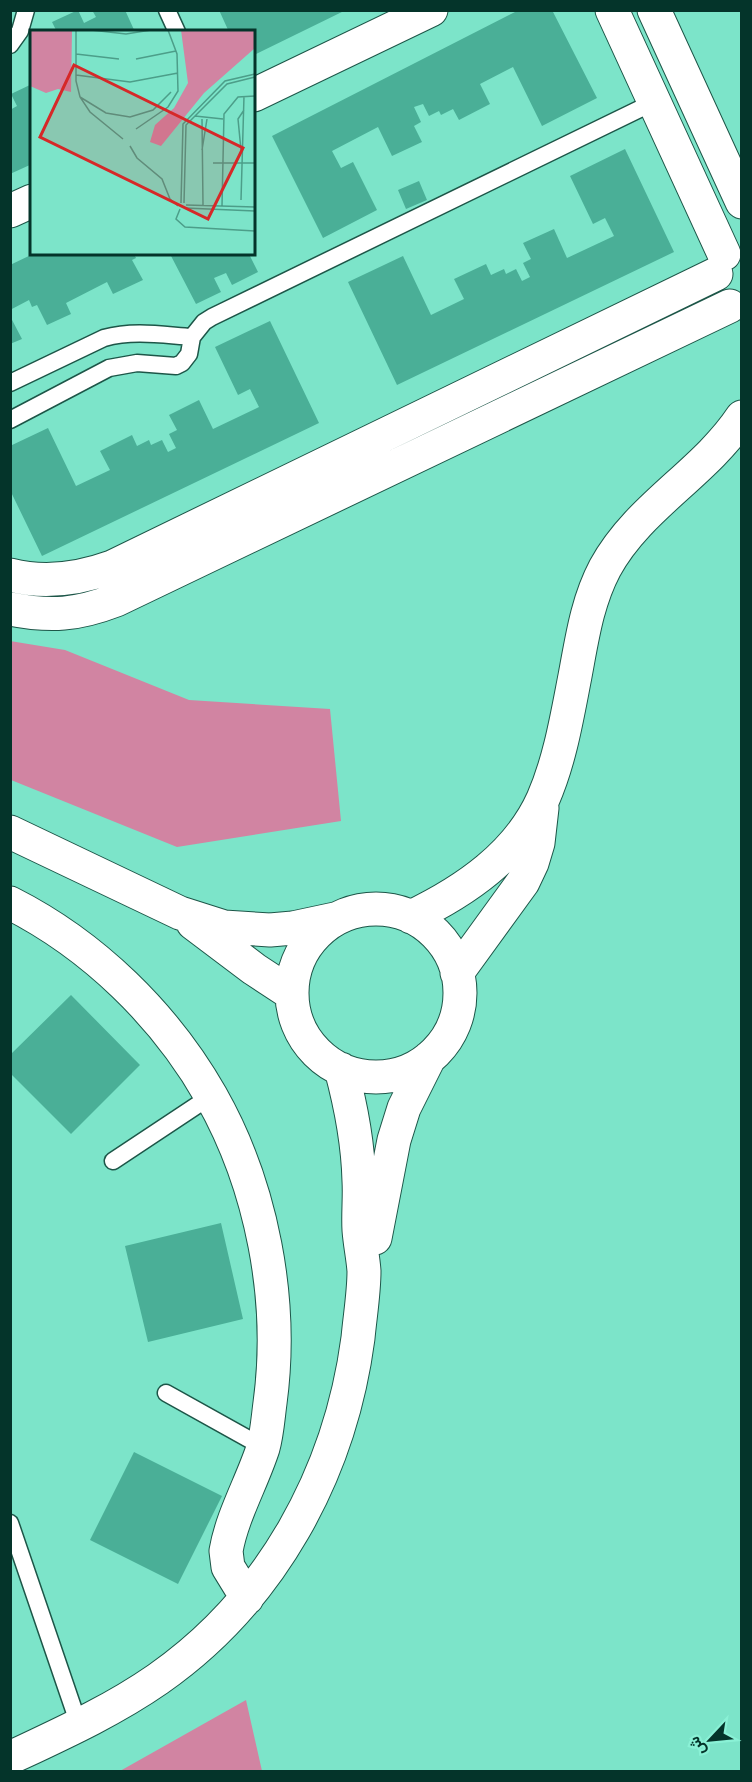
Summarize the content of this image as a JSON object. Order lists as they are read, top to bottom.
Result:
{
  "north": "bottom left"
}
